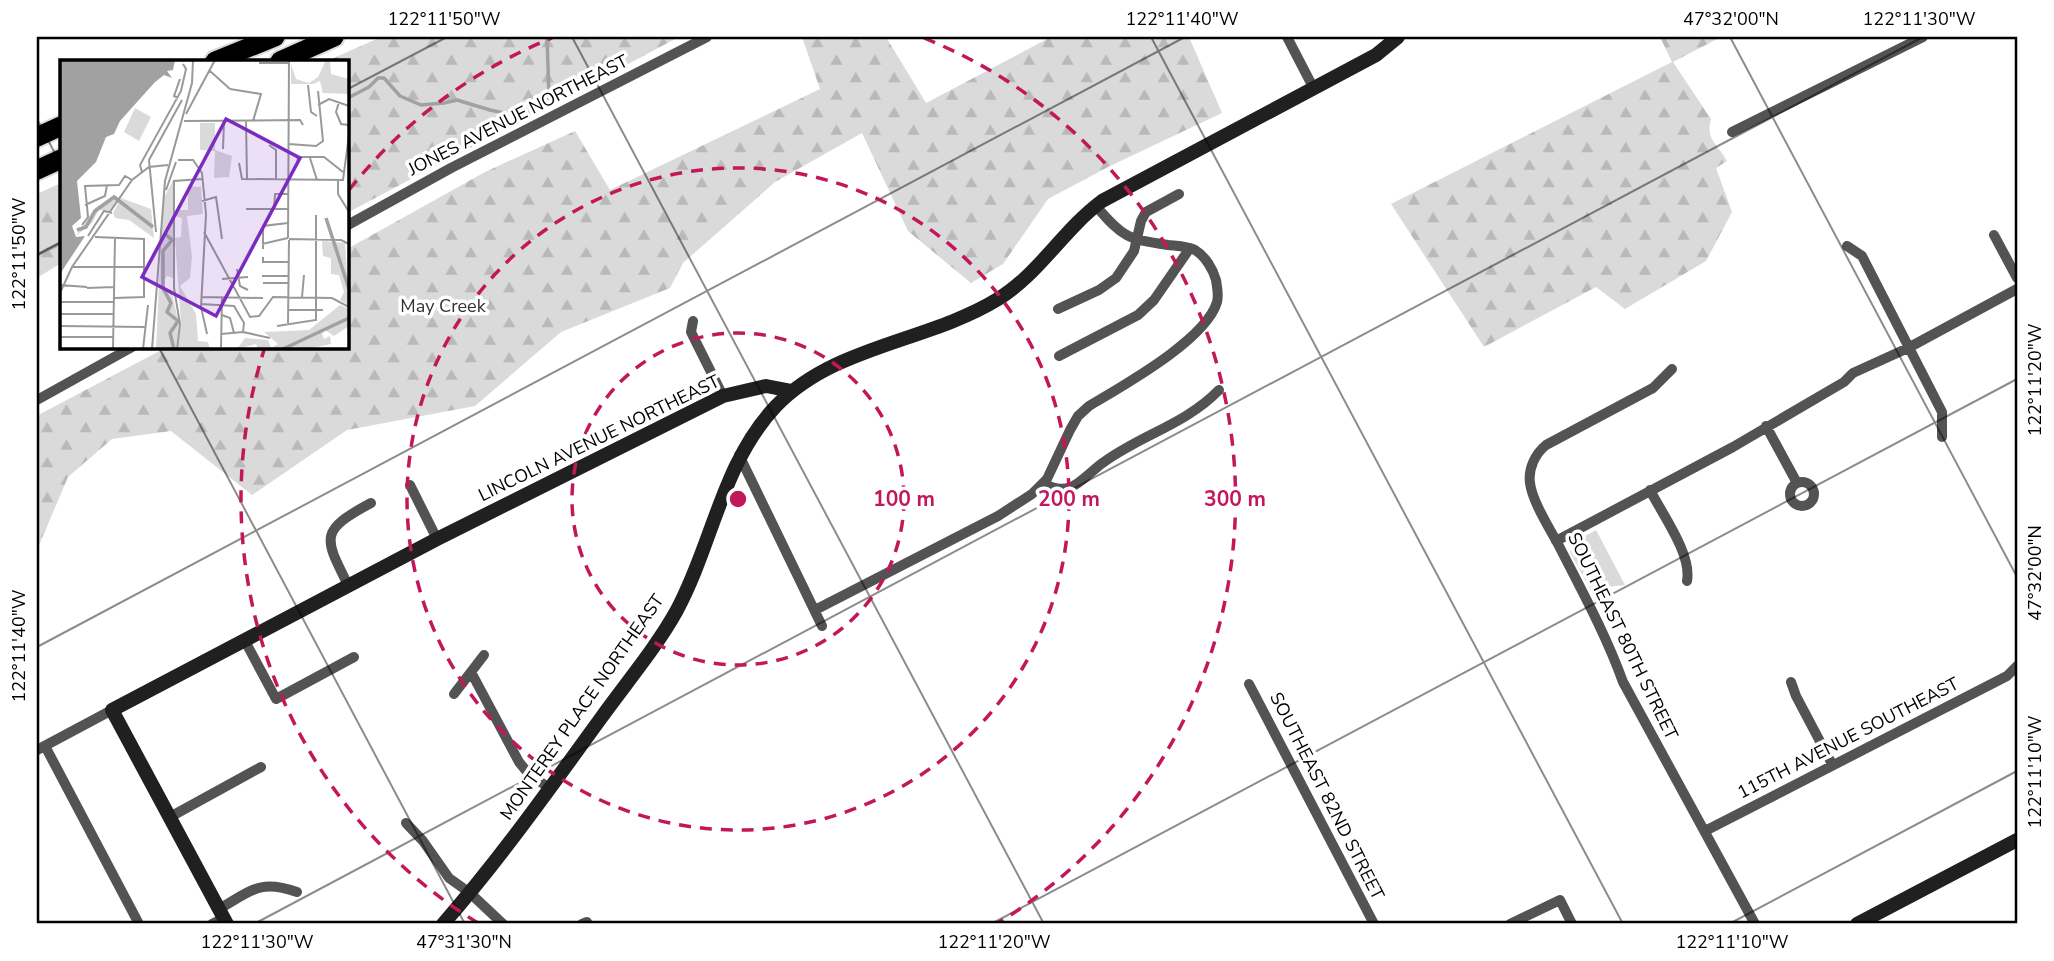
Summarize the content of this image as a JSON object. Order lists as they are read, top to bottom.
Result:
{
  "streets": {
    "street": [
      "JONES AVENUE NORTHEAST",
      "LINCOLN AVENUE NORTHEAST",
      "SOUTHEAST 80TH STREET",
      "MONTEREY PLACE NORTHEAST",
      "115TH AVENUE SOUTHEAST",
      "SOUTHEAST 82ND STREET"
    ]
  },
  "crossings": [
    ["LINCOLN AVENUE NORTHEAST", "MONTEREY PLACE NORTHEAST"],
    ["SOUTHEAST 80TH STREET", "115TH AVENUE SOUTHEAST"]
  ],
  "parks": ["May Creek"],
  "coordinates": [
    "122°11'50\"W",
    "122°11'40\"W",
    "47°32'00\"N",
    "122°11'30\"W",
    "122°11'20\"W",
    "122°11'10\"W",
    "47°31'30\"N"
  ],
  "rings": ["100 m", "200 m", "300 m"]
}
